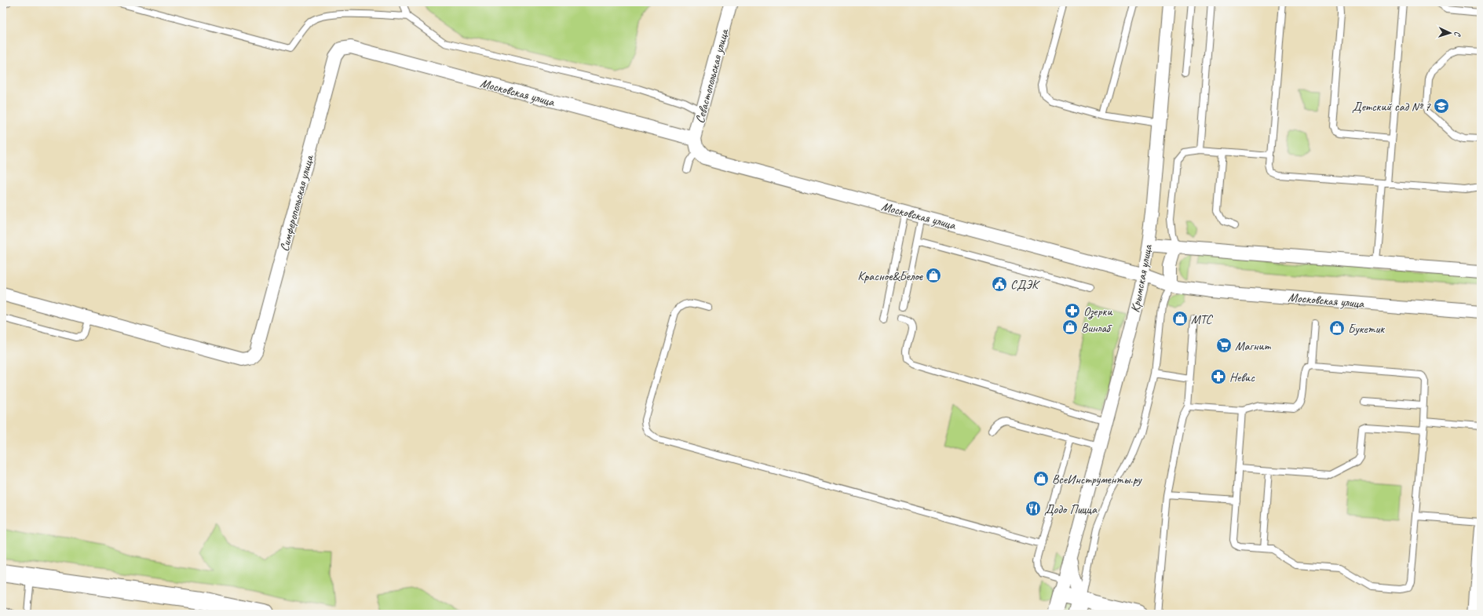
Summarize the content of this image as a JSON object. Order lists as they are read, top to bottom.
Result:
{
  "streets": {
    "street": [
      "Севастопольская улица",
      "Московская улица",
      "Симферопольская улица",
      "Крымская улица"
    ]
  },
  "crossings": [
    ["Севастопольская улица", "Московская улица"],
    ["Московская улица", "Симферопольская улица"],
    ["Московская улица", "Крымская улица"]
  ],
  "places": {
    "school or university": ["Детский сад № 7"],
    "shop": [
      "Красное&Белое",
      "МТС",
      "Винлаб",
      "Букетик",
      "ВсеИнструменты.ру"
    ],
    "public building": ["СДЭК"],
    "pharmacy": ["Озерки", "Невис"],
    "supermarket": ["Магнит"],
    "restaurant": ["Додо Пицца"]
  },
  "north": "right"
}
